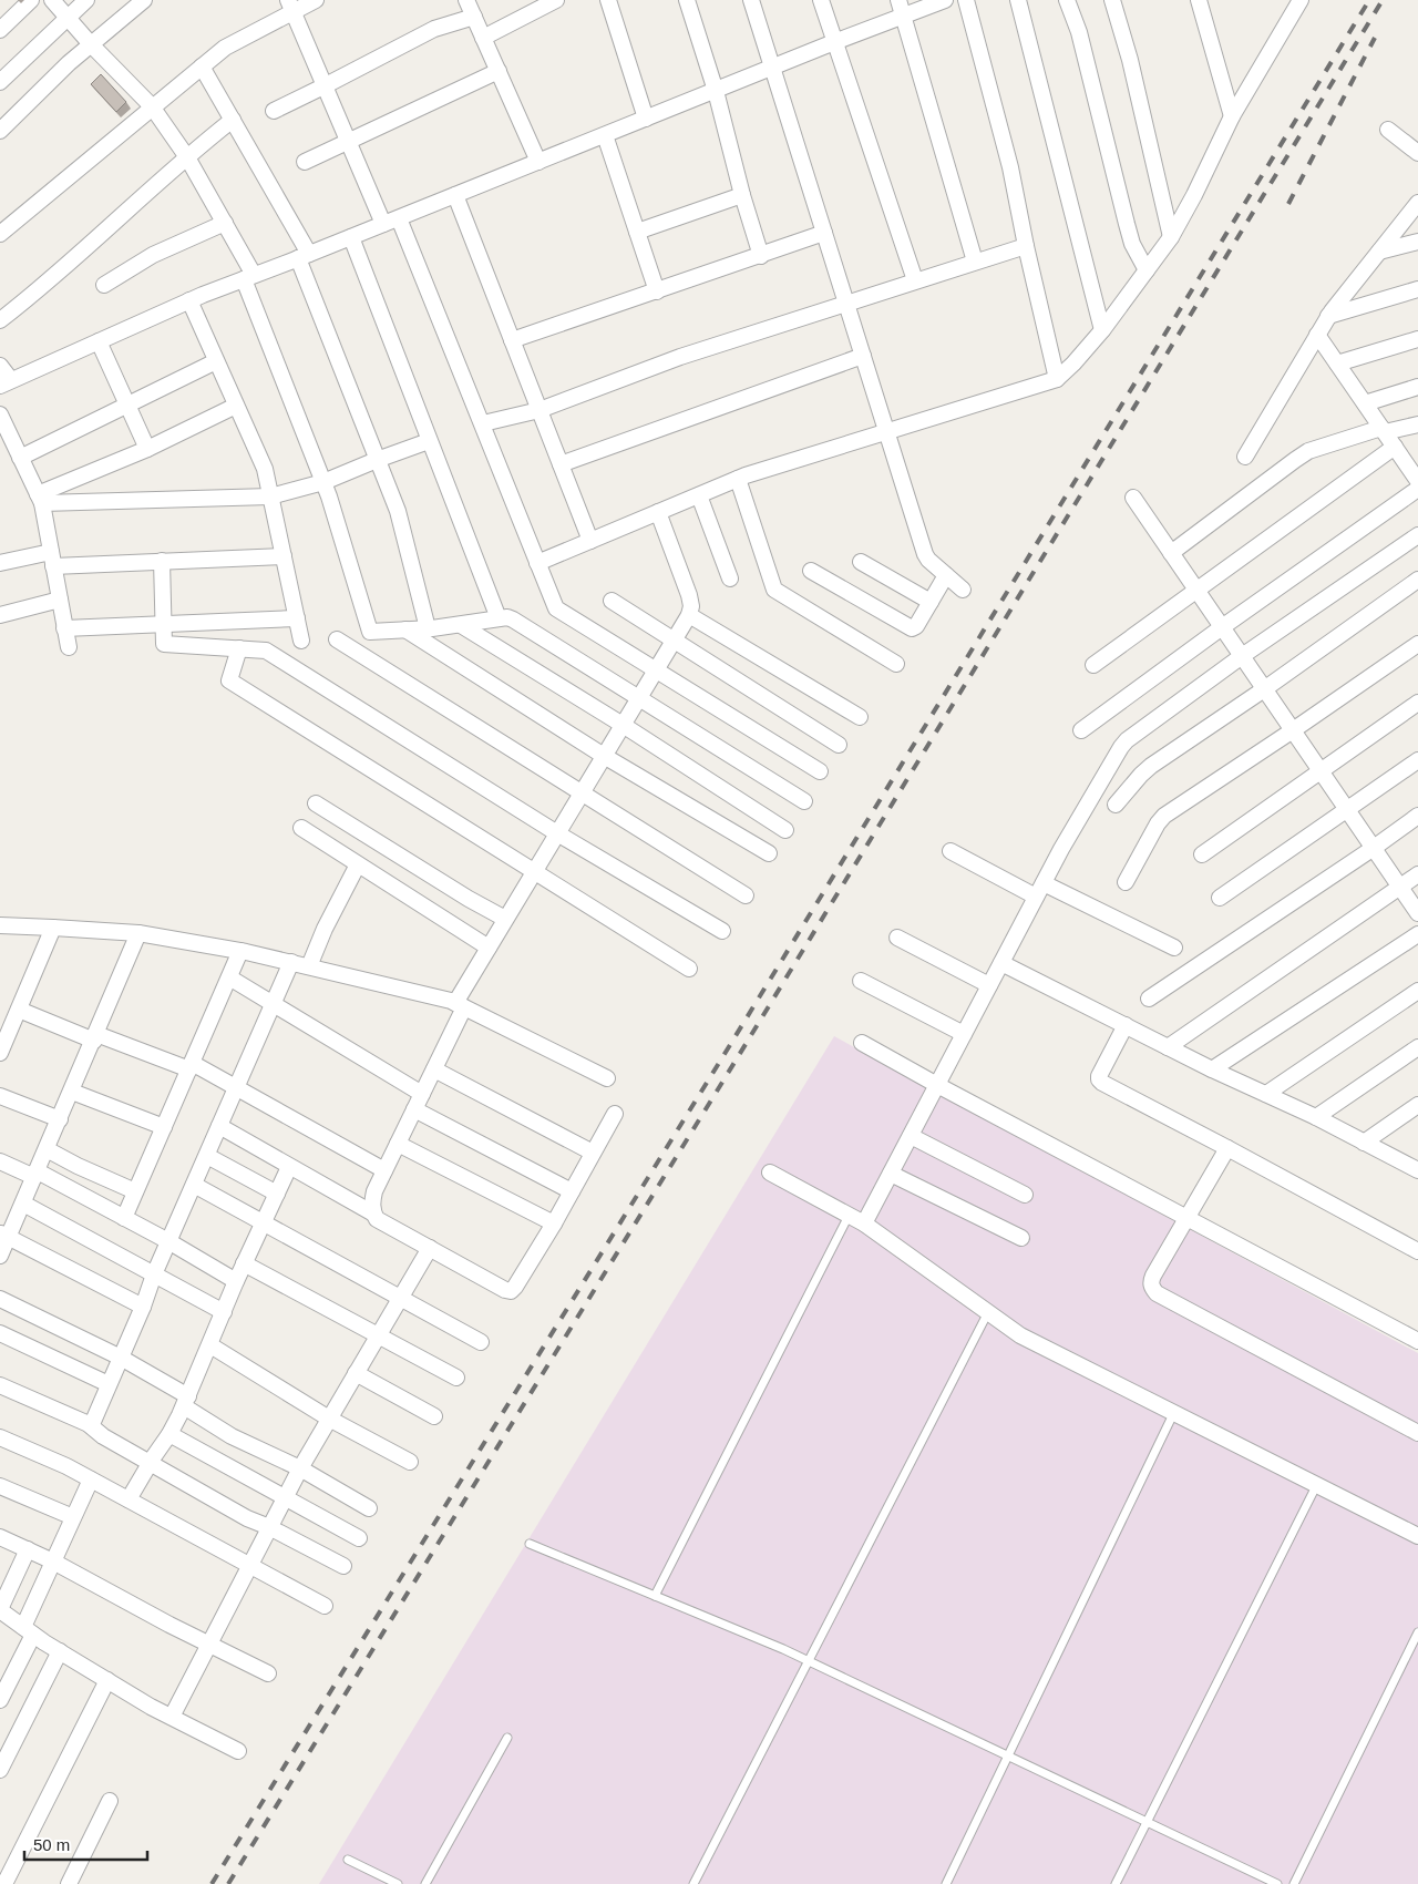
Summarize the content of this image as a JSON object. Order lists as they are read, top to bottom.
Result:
{
  "scale_bar": "50 m"
}
